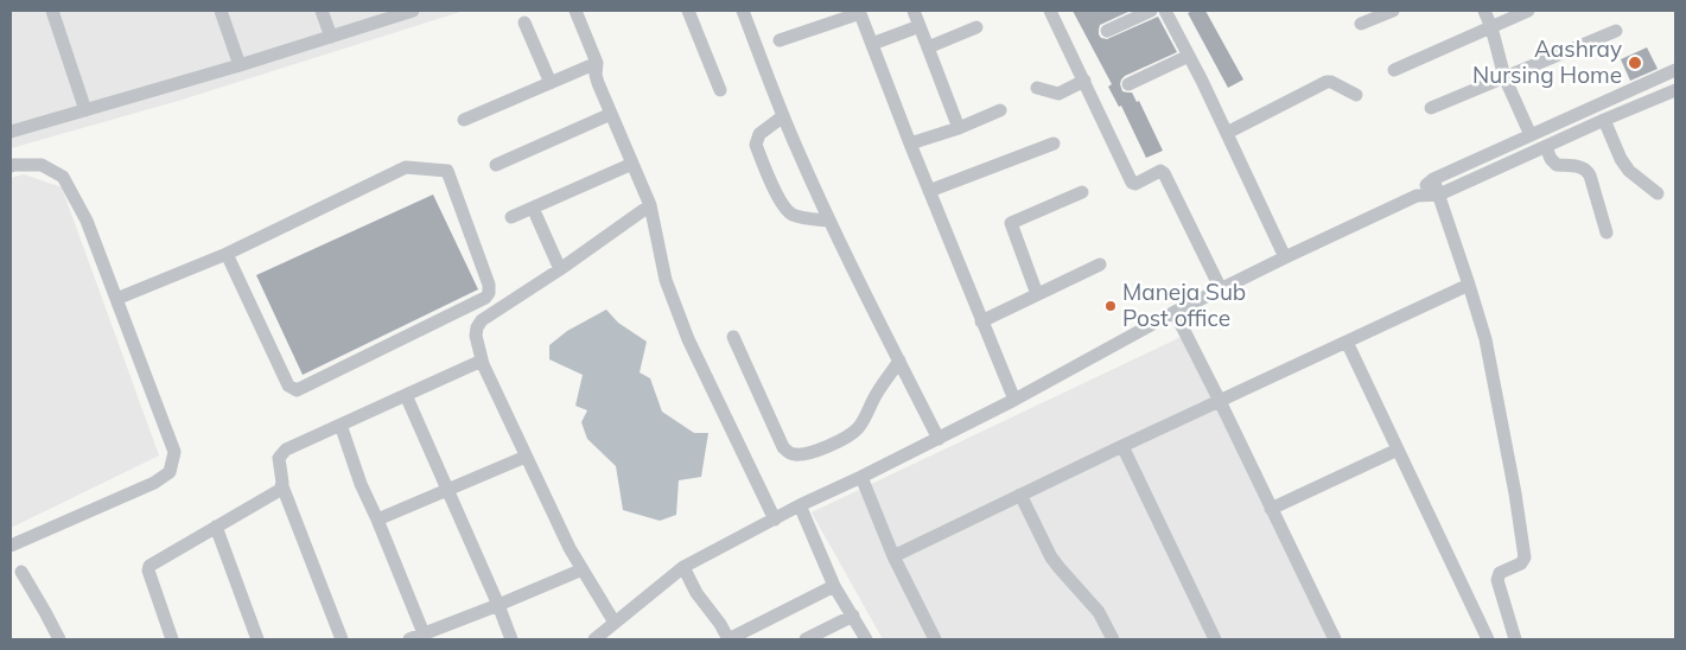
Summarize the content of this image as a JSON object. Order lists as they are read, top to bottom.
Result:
{
  "places": ["Aashray Nursing Home", "Maneja Sub Post office"]
}
